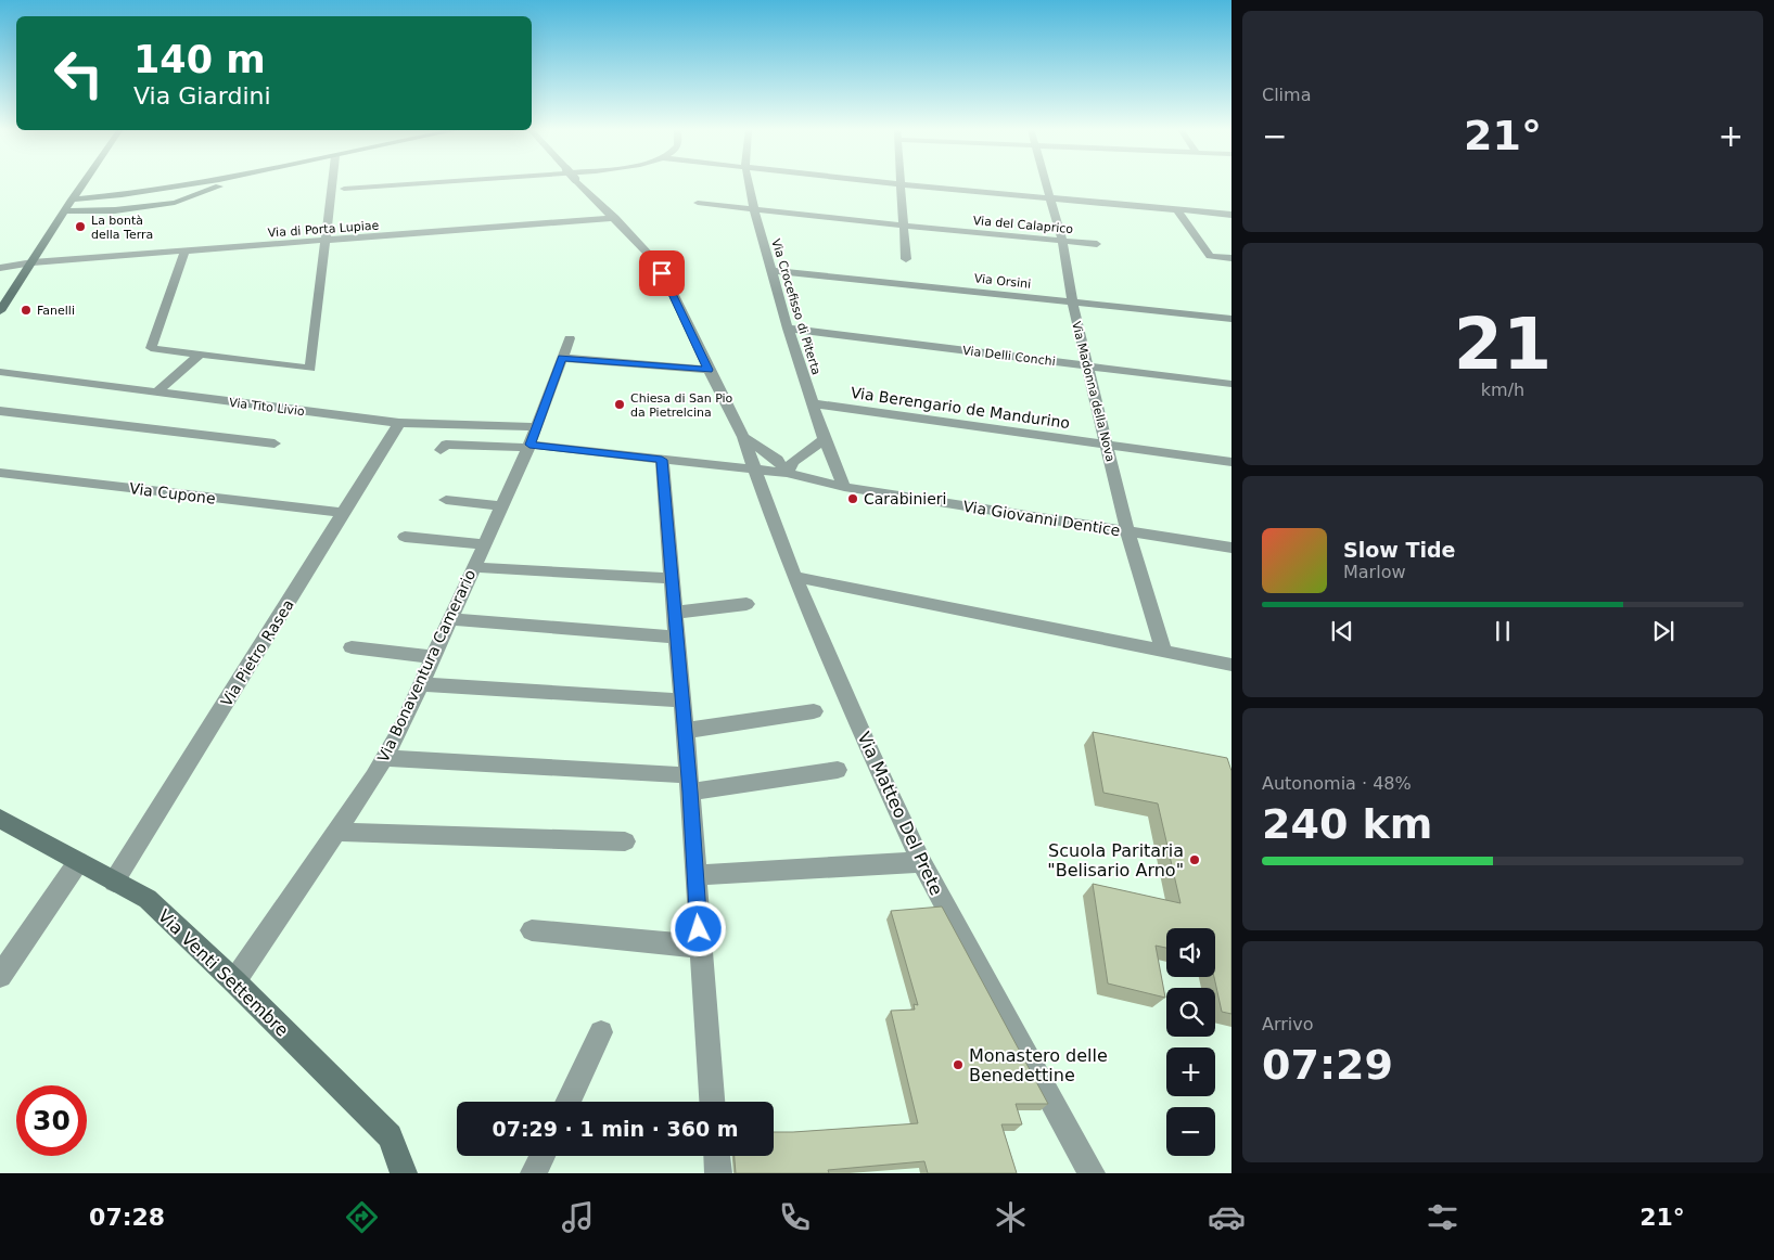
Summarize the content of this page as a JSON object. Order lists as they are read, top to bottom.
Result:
{
  "streets": {
    "street": [
      "Via del Calaprico",
      "Via di Porta Lupiae",
      "Via Orsini",
      "Via Crocefisso di Piterta",
      "Via Delli Conchi",
      "Via Madonna della Nova",
      "Via Tito Livio",
      "Via Berengario de Mandurino",
      "Via Cupone",
      "Via Giovanni Dentice",
      "Via Pietro Rasea",
      "Via Bonaventura Camerario",
      "Via Matteo Del Prete",
      "Via Venti Settembre"
    ]
  },
  "crossings": [
    ["Via del Calaprico", "Via Crocefisso di Piterta"],
    ["Via del Calaprico", "Via Madonna della Nova"],
    ["Via di Porta Lupiae", "Via Matteo Del Prete"],
    ["Via Orsini", "Via Crocefisso di Piterta"],
    ["Via Orsini", "Via Madonna della Nova"],
    ["Via Crocefisso di Piterta", "Via Delli Conchi"],
    ["Via Crocefisso di Piterta", "Via Berengario de Mandurino"],
    ["Via Crocefisso di Piterta", "Via Giovanni Dentice"],
    ["Via Delli Conchi", "Via Madonna della Nova"],
    ["Via Madonna della Nova", "Via Berengario de Mandurino"],
    ["Via Madonna della Nova", "Via Giovanni Dentice"],
    ["Via Tito Livio", "Via Giovanni Dentice"],
    ["Via Tito Livio", "Via Pietro Rasea"],
    ["Via Tito Livio", "Via Bonaventura Camerario"],
    ["Via Cupone", "Via Pietro Rasea"],
    ["Via Giovanni Dentice", "Via Bonaventura Camerario"],
    ["Via Giovanni Dentice", "Via Matteo Del Prete"],
    ["Via Pietro Rasea", "Via Venti Settembre"],
    ["Via Bonaventura Camerario", "Via Venti Settembre"]
  ],
  "places": [
    "La bontà della Terra",
    "Fanelli",
    "Chiesa di San Pio da Pietrelcina",
    "Carabinieri",
    "Scuola Paritaria \"Belisario Arno\"",
    "Monastero delle Benedettine"
  ],
  "page": {
    "tile": [
      "Clima",
      ["21", "km/h"],
      ["Autonomia · 48%", "240 km"],
      ["Arrivo", "07:29"]
    ],
    "turn": ["140 m", "Via Giardini"],
    "heat": ["−", "21°", "+"],
    "song": ["Slow Tide", "Marlow"],
    "map_buttons": ["+", "−"],
    "limit": "30",
    "trip": "07:29 · 1 min · 360 m",
    "tabs": ["07:28", "21°"]
  }
}
